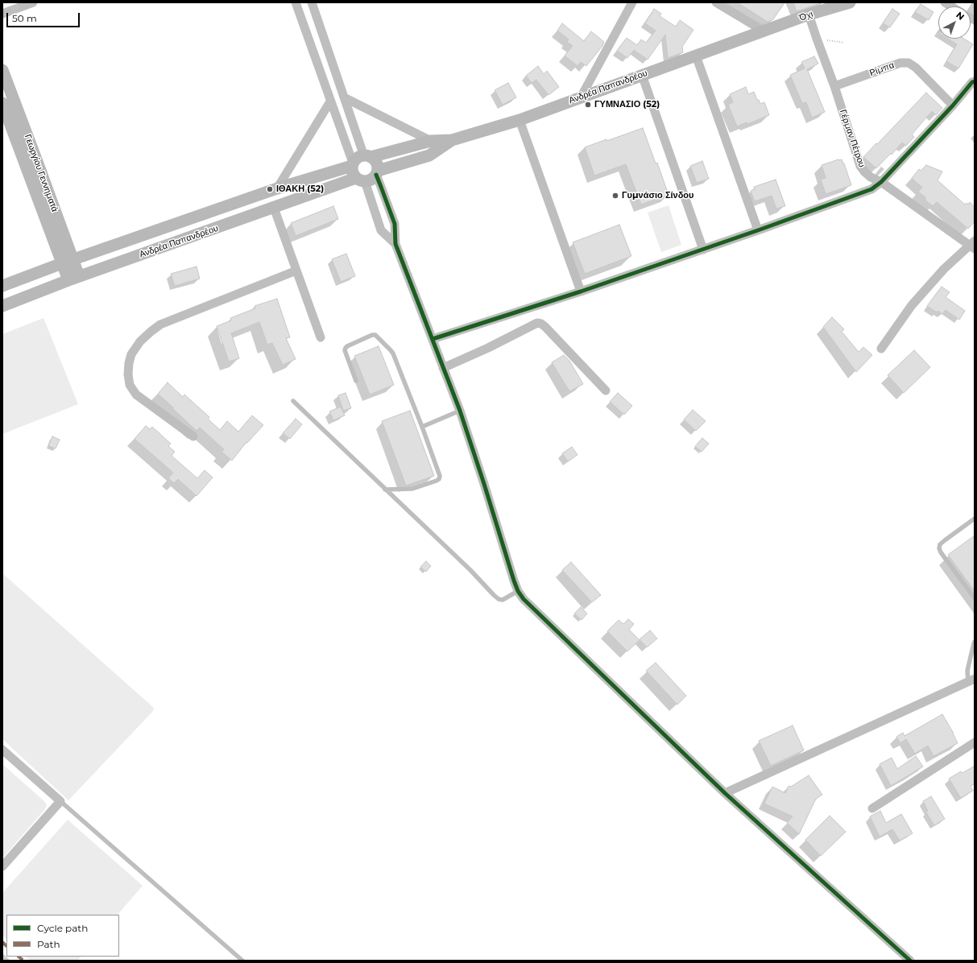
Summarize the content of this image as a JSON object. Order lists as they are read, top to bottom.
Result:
{
  "streets": {
    "street": [
      "Όχι",
      "Ρίμπα",
      "Ανδρέα Παπανδρέου",
      "Γέρμαν Πέτρου",
      "Γεωργίου Γεννηματά"
    ]
  },
  "crossings": [
    ["Όχι", "Ανδρέα Παπανδρέου"],
    ["Όχι", "Γέρμαν Πέτρου"],
    ["Ρίμπα", "Γέρμαν Πέτρου"],
    ["Ανδρέα Παπανδρέου", "Γεωργίου Γεννηματά"]
  ],
  "places": ["ΓΥΜΝΑΣΙΟ (52)", "ΙΘΑΚΗ (52)", "Γυμνάσιο Σίνδου"],
  "legend": ["Cycle path", "Path"],
  "scale_bar": "50 m",
  "north": "top right"
}
